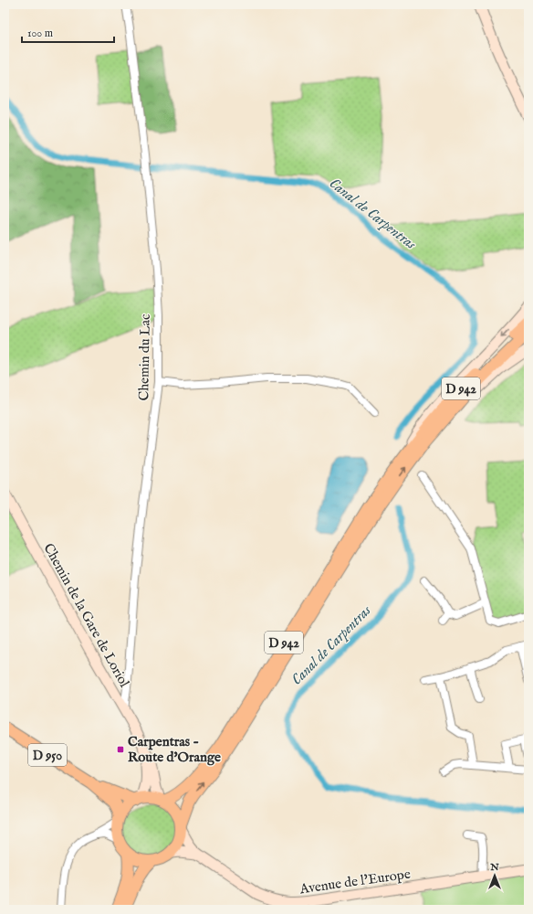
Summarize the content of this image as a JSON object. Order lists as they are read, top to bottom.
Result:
{
  "streets": {
    "main road": [
      "D 942",
      "Chemin de la Gare de Loriol",
      "D 950",
      "Avenue de l'Europe"
    ],
    "street": ["Chemin du Lac"]
  },
  "crossings": [
    ["Chemin du Lac", "Chemin de la Gare de Loriol"],
    ["D 942", "Chemin de la Gare de Loriol"],
    ["D 942", "D 950"],
    ["D 942", "Avenue de l'Europe"],
    ["Chemin de la Gare de Loriol", "D 950"],
    ["Chemin de la Gare de Loriol", "Avenue de l'Europe"],
    ["D 950", "Avenue de l'Europe"]
  ],
  "water": ["Canal de Carpentras"],
  "places": {
    "transit": ["Carpentras - Route d'Orange"]
  },
  "scale_bar": "100 m",
  "north": "top"
}
